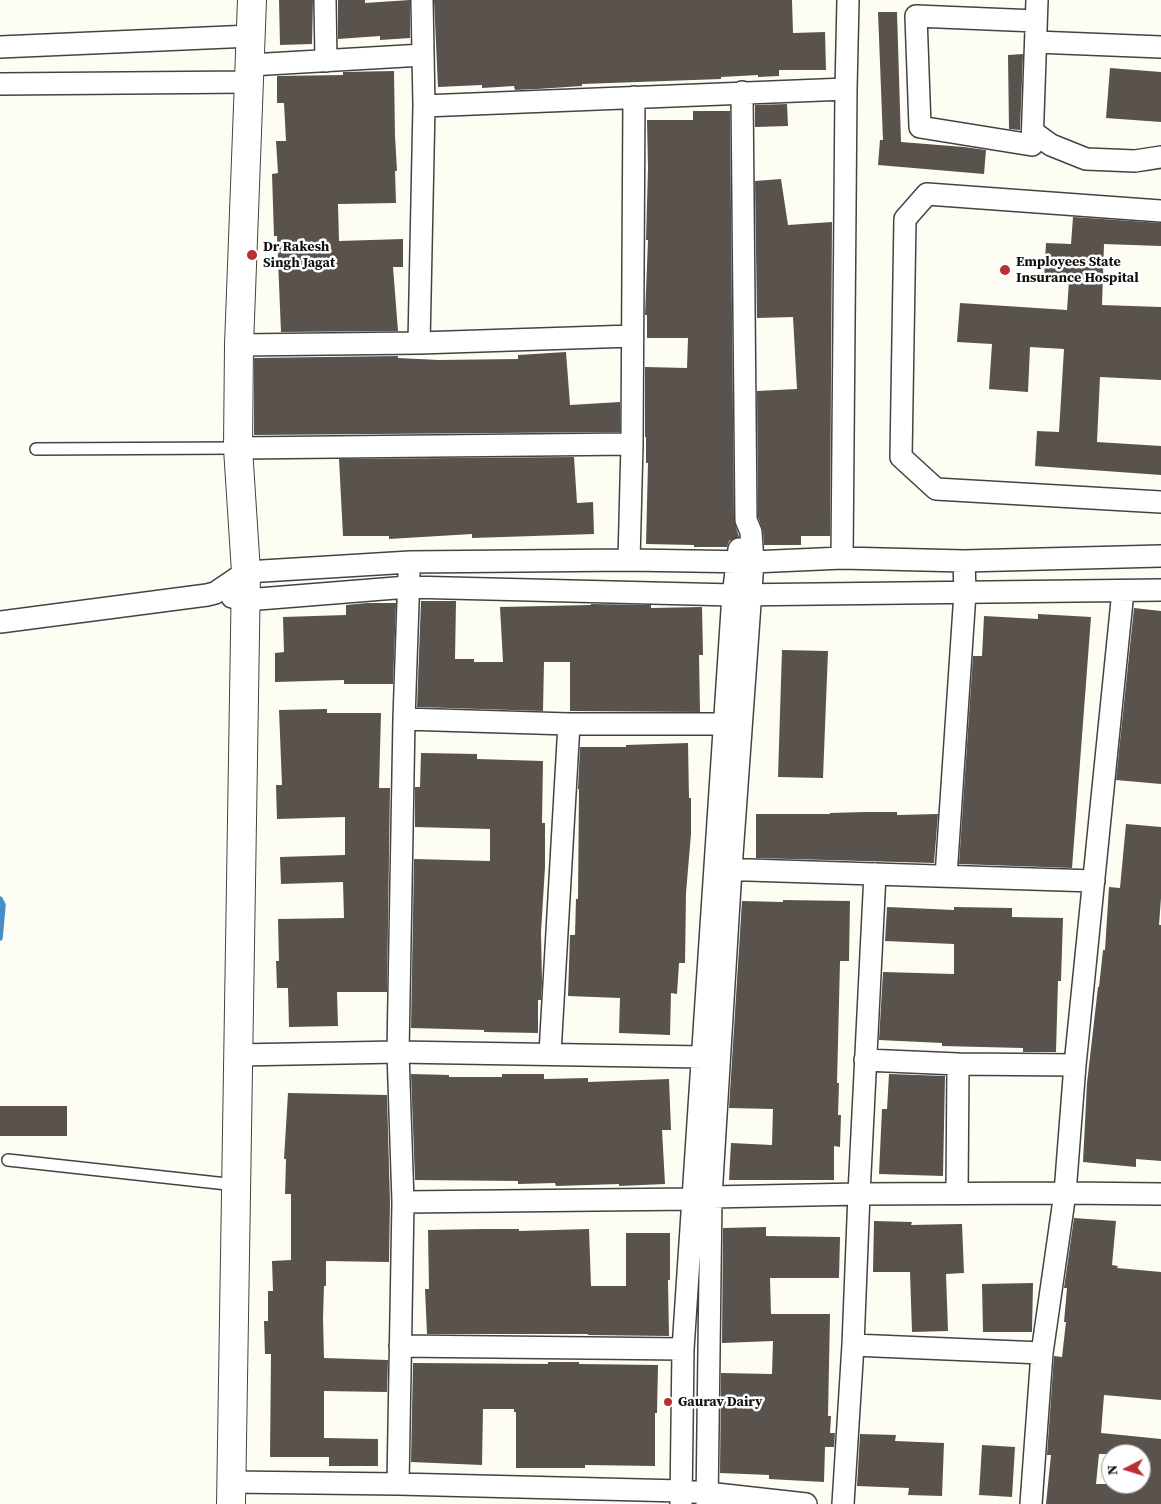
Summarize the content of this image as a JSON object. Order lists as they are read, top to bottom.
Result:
{
  "places": ["Dr Rakesh Singh Jagat", "Employees State Insurance Hospital", "Gaurav Dairy"],
  "north": "left"
}
